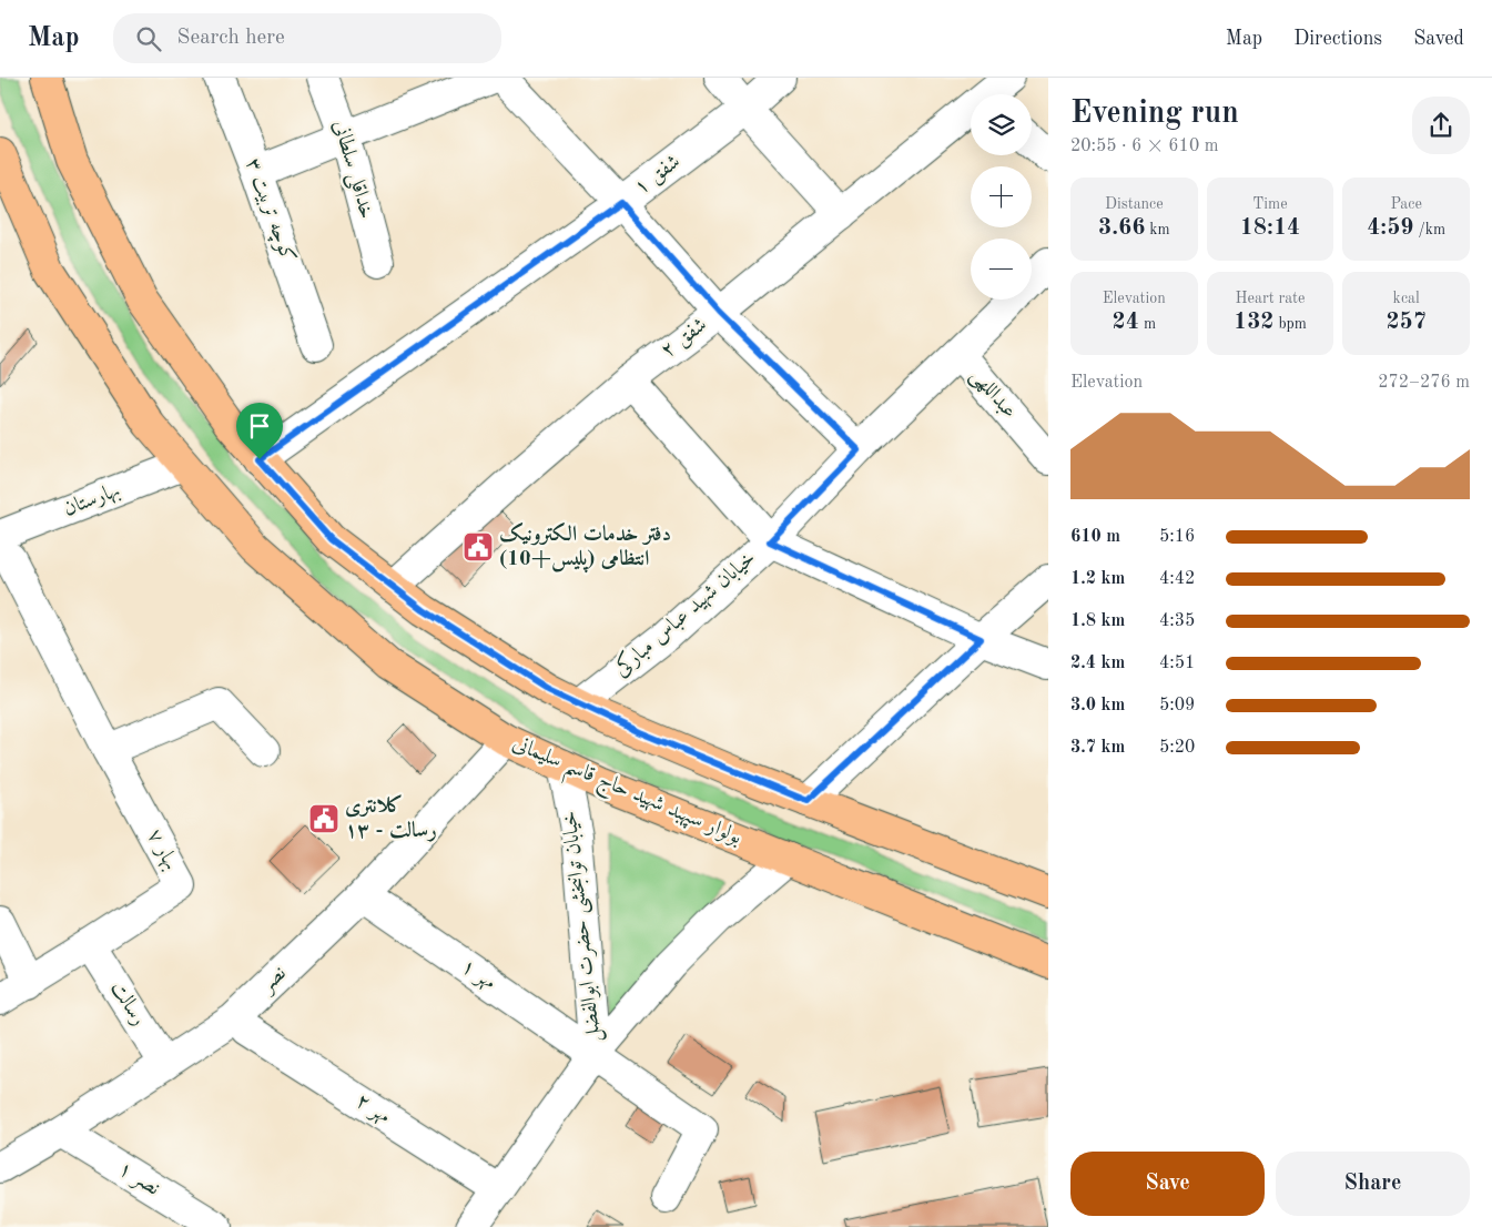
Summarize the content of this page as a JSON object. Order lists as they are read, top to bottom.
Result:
{
  "streets": {
    "main road": ["بولوار سپهبد شهید حاج قاسم سلیمانی"],
    "street": [
      "خداقلی سلطانی",
      "شفق ۱",
      "کوچه تربیت ۳",
      "شفق ۲",
      "عبداللهی",
      "بهارستان",
      "خیابان شهید عباس مبارکی",
      "بهار ۷",
      "خیابان توانبخشی حضرت ابوالفضل",
      "مهر ۱",
      "نصر",
      "رسالت",
      "مهر ۲",
      "نصر ۱"
    ]
  },
  "crossings": [
    ["عبداللهی", "خیابان شهید عباس مبارکی"],
    ["بهارستان", "بولوار سپهبد شهید حاج قاسم سلیمانی"],
    ["بولوار سپهبد شهید حاج قاسم سلیمانی", "خیابان توانبخشی حضرت ابوالفضل"],
    ["بولوار سپهبد شهید حاج قاسم سلیمانی", "نصر"],
    ["بهار ۷", "رسالت"],
    ["خیابان توانبخشی حضرت ابوالفضل", "مهر ۱"],
    ["خیابان توانبخشی حضرت ابوالفضل", "مهر ۲"],
    ["مهر ۱", "نصر"],
    ["نصر", "رسالت"],
    ["نصر", "نصر ۱"]
  ],
  "places": {
    "public building": ["دفتر خدمات الکترونیک انتظامی (پلیس+10)", "کلانتری ۱۳ - رسالت"]
  },
  "page": {
    "header": "Map",
    "search": "Search here",
    "nav": ["Map", "Directions", "Saved"],
    "heading": ["Evening run", "20:55 · 6 × 610 m"],
    "map_buttons": ["+", "−"],
    "stats": [
      ["Distance", "3.66 km"],
      ["Time", "18:14"],
      ["Pace", "4:59 /km"],
      ["Elevation", "24 m"],
      ["Heart rate", "132 bpm"],
      ["kcal", "257"]
    ],
    "chart": ["Elevation", "272–276 m"],
    "list": [
      {
        "name": "610 m",
        "note": "5:16"
      },
      {
        "name": "1.2 km",
        "note": "4:42"
      },
      {
        "name": "1.8 km",
        "note": "4:35"
      },
      {
        "name": "2.4 km",
        "note": "4:51"
      },
      {
        "name": "3.0 km",
        "note": "5:09"
      },
      {
        "name": "3.7 km",
        "note": "5:20"
      }
    ],
    "buttons": ["Save", "Share"]
  }
}
